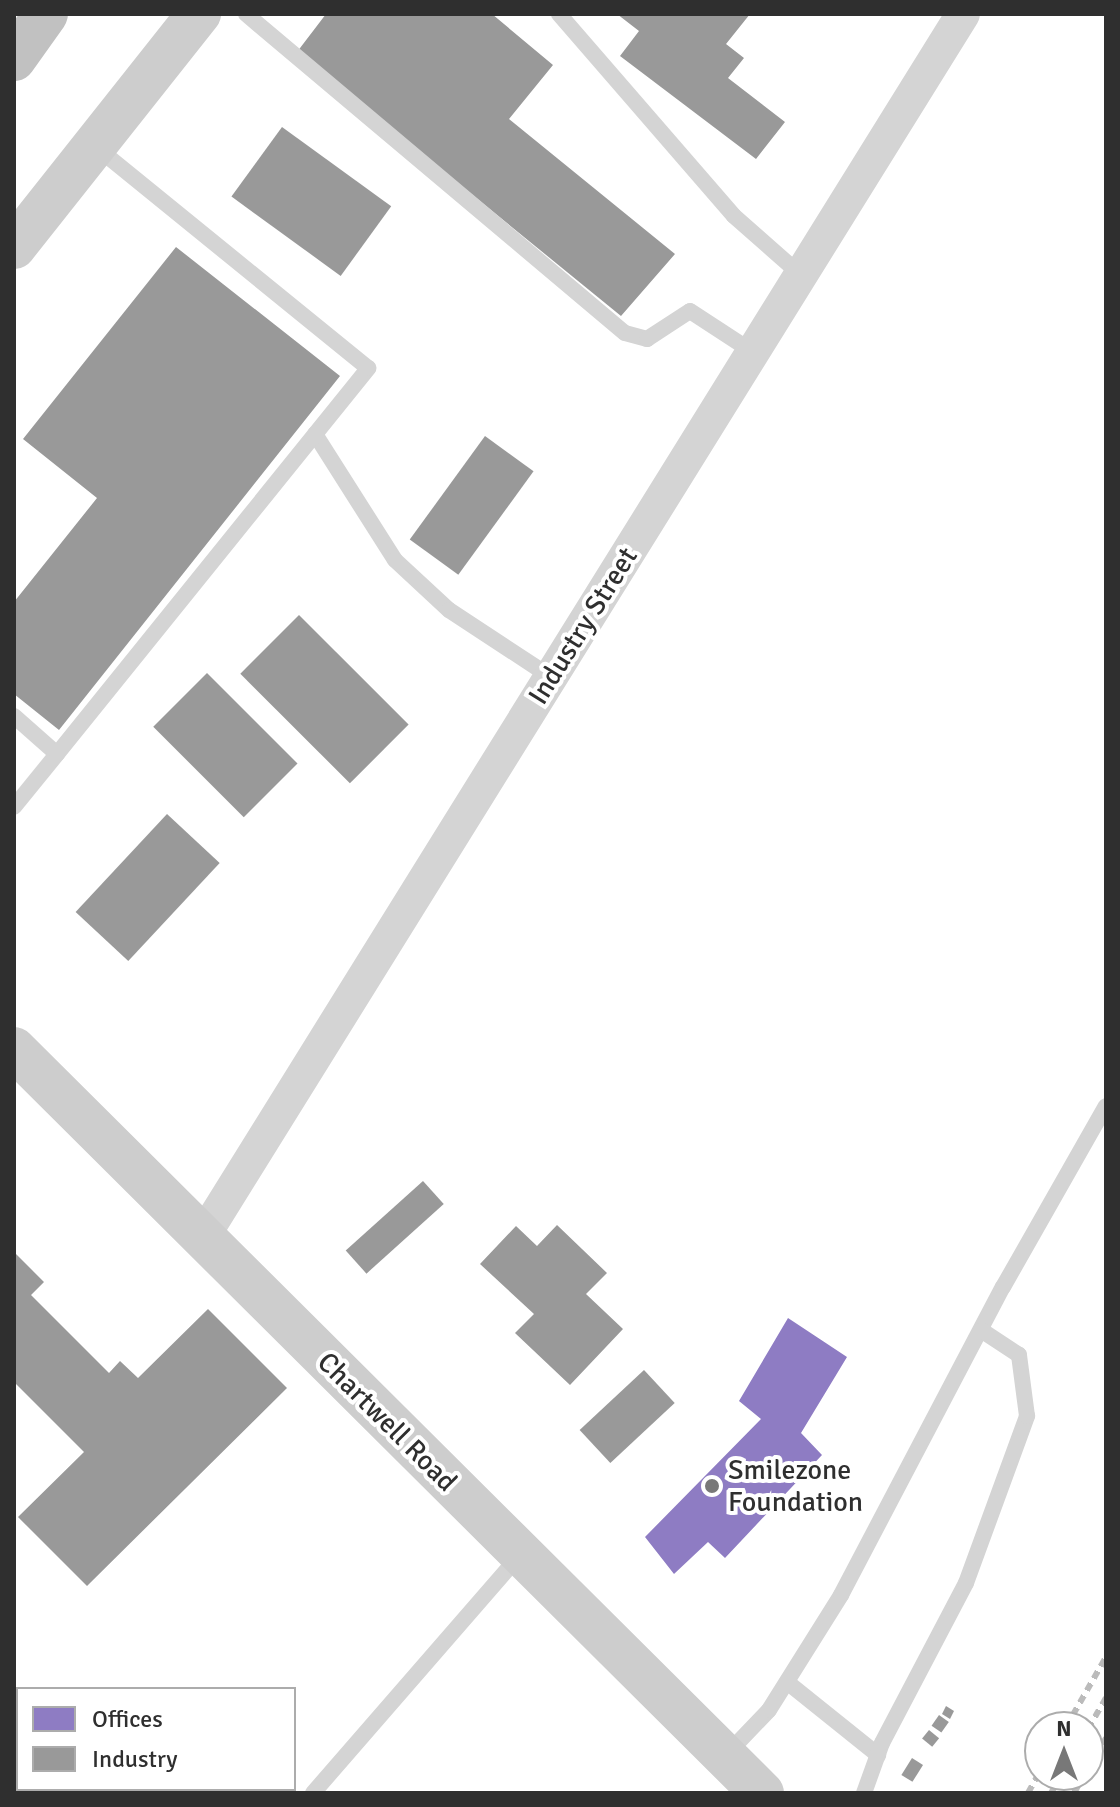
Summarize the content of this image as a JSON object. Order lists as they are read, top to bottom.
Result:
{
  "streets": {
    "street": ["Industry Street", "Chartwell Road"]
  },
  "crossings": [
    ["Industry Street", "Chartwell Road"]
  ],
  "places": ["Smilezone Foundation"],
  "legend": ["Offices", "Industry"],
  "north": "top"
}
